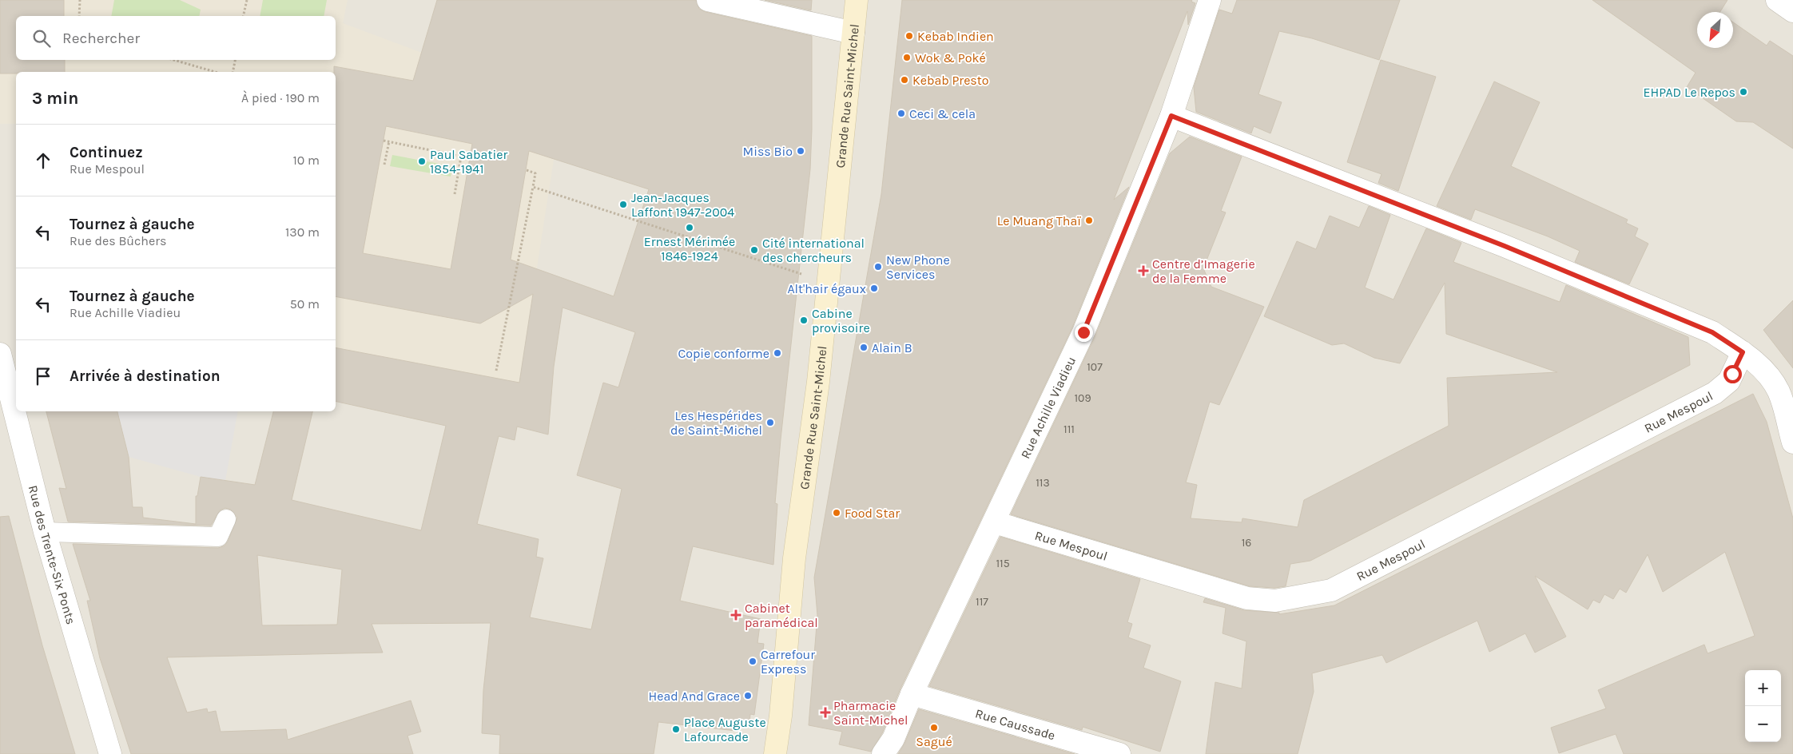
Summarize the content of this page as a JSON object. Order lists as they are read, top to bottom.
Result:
{
  "streets": {
    "main road": ["Grande Rue Saint-Michel"],
    "street": [
      "Rue Achille Viadieu",
      "Rue Mespoul",
      "Rue des Trente-Six Ponts",
      "Rue Caussade"
    ]
  },
  "crossings": [
    ["Rue Achille Viadieu", "Rue Mespoul"],
    ["Rue Achille Viadieu", "Rue Caussade"]
  ],
  "places": {
    "other": [
      "Kebab Indien",
      "Wok & Poké",
      "Kebab Presto",
      "EHPAD Le Repos",
      "Ceci & cela",
      "Miss Bio",
      "Paul Sabatier 1854-1941",
      "Jean-Jacques Laffont 1947-2004",
      "Le Muang Thaï",
      "Ernest Mérimée 1846-1924",
      "Cité international des chercheurs",
      "New Phone Services",
      "Alt'hair égaux",
      "Cabine provisoire",
      "Alain B",
      "Copie conforme",
      "Les Hespérides de Saint-Michel",
      "Food Star",
      "Carrefour Express",
      "Head And Grace",
      "Sagué",
      "Place Auguste Lafourcade"
    ],
    "health": ["Centre d’Imagerie de la Femme", "Cabinet paramédical", "Pharmacie Saint-Michel"]
  },
  "house_numbers": [
    "107",
    "109",
    "111",
    "113",
    "16",
    "115",
    "117"
  ],
  "north": "bottom left",
  "page": {
    "search": "Rechercher",
    "heading": ["3 min", "À pied · 190 m"],
    "list": [
      ["Continuez", "Rue Mespoul", "10 m"],
      ["Tournez à gauche", "Rue des Bûchers", "130 m"],
      ["Tournez à gauche", "Rue Achille Viadieu", "50 m"],
      "Arrivée à destination"
    ],
    "map_buttons": ["+", "−"]
  }
}
